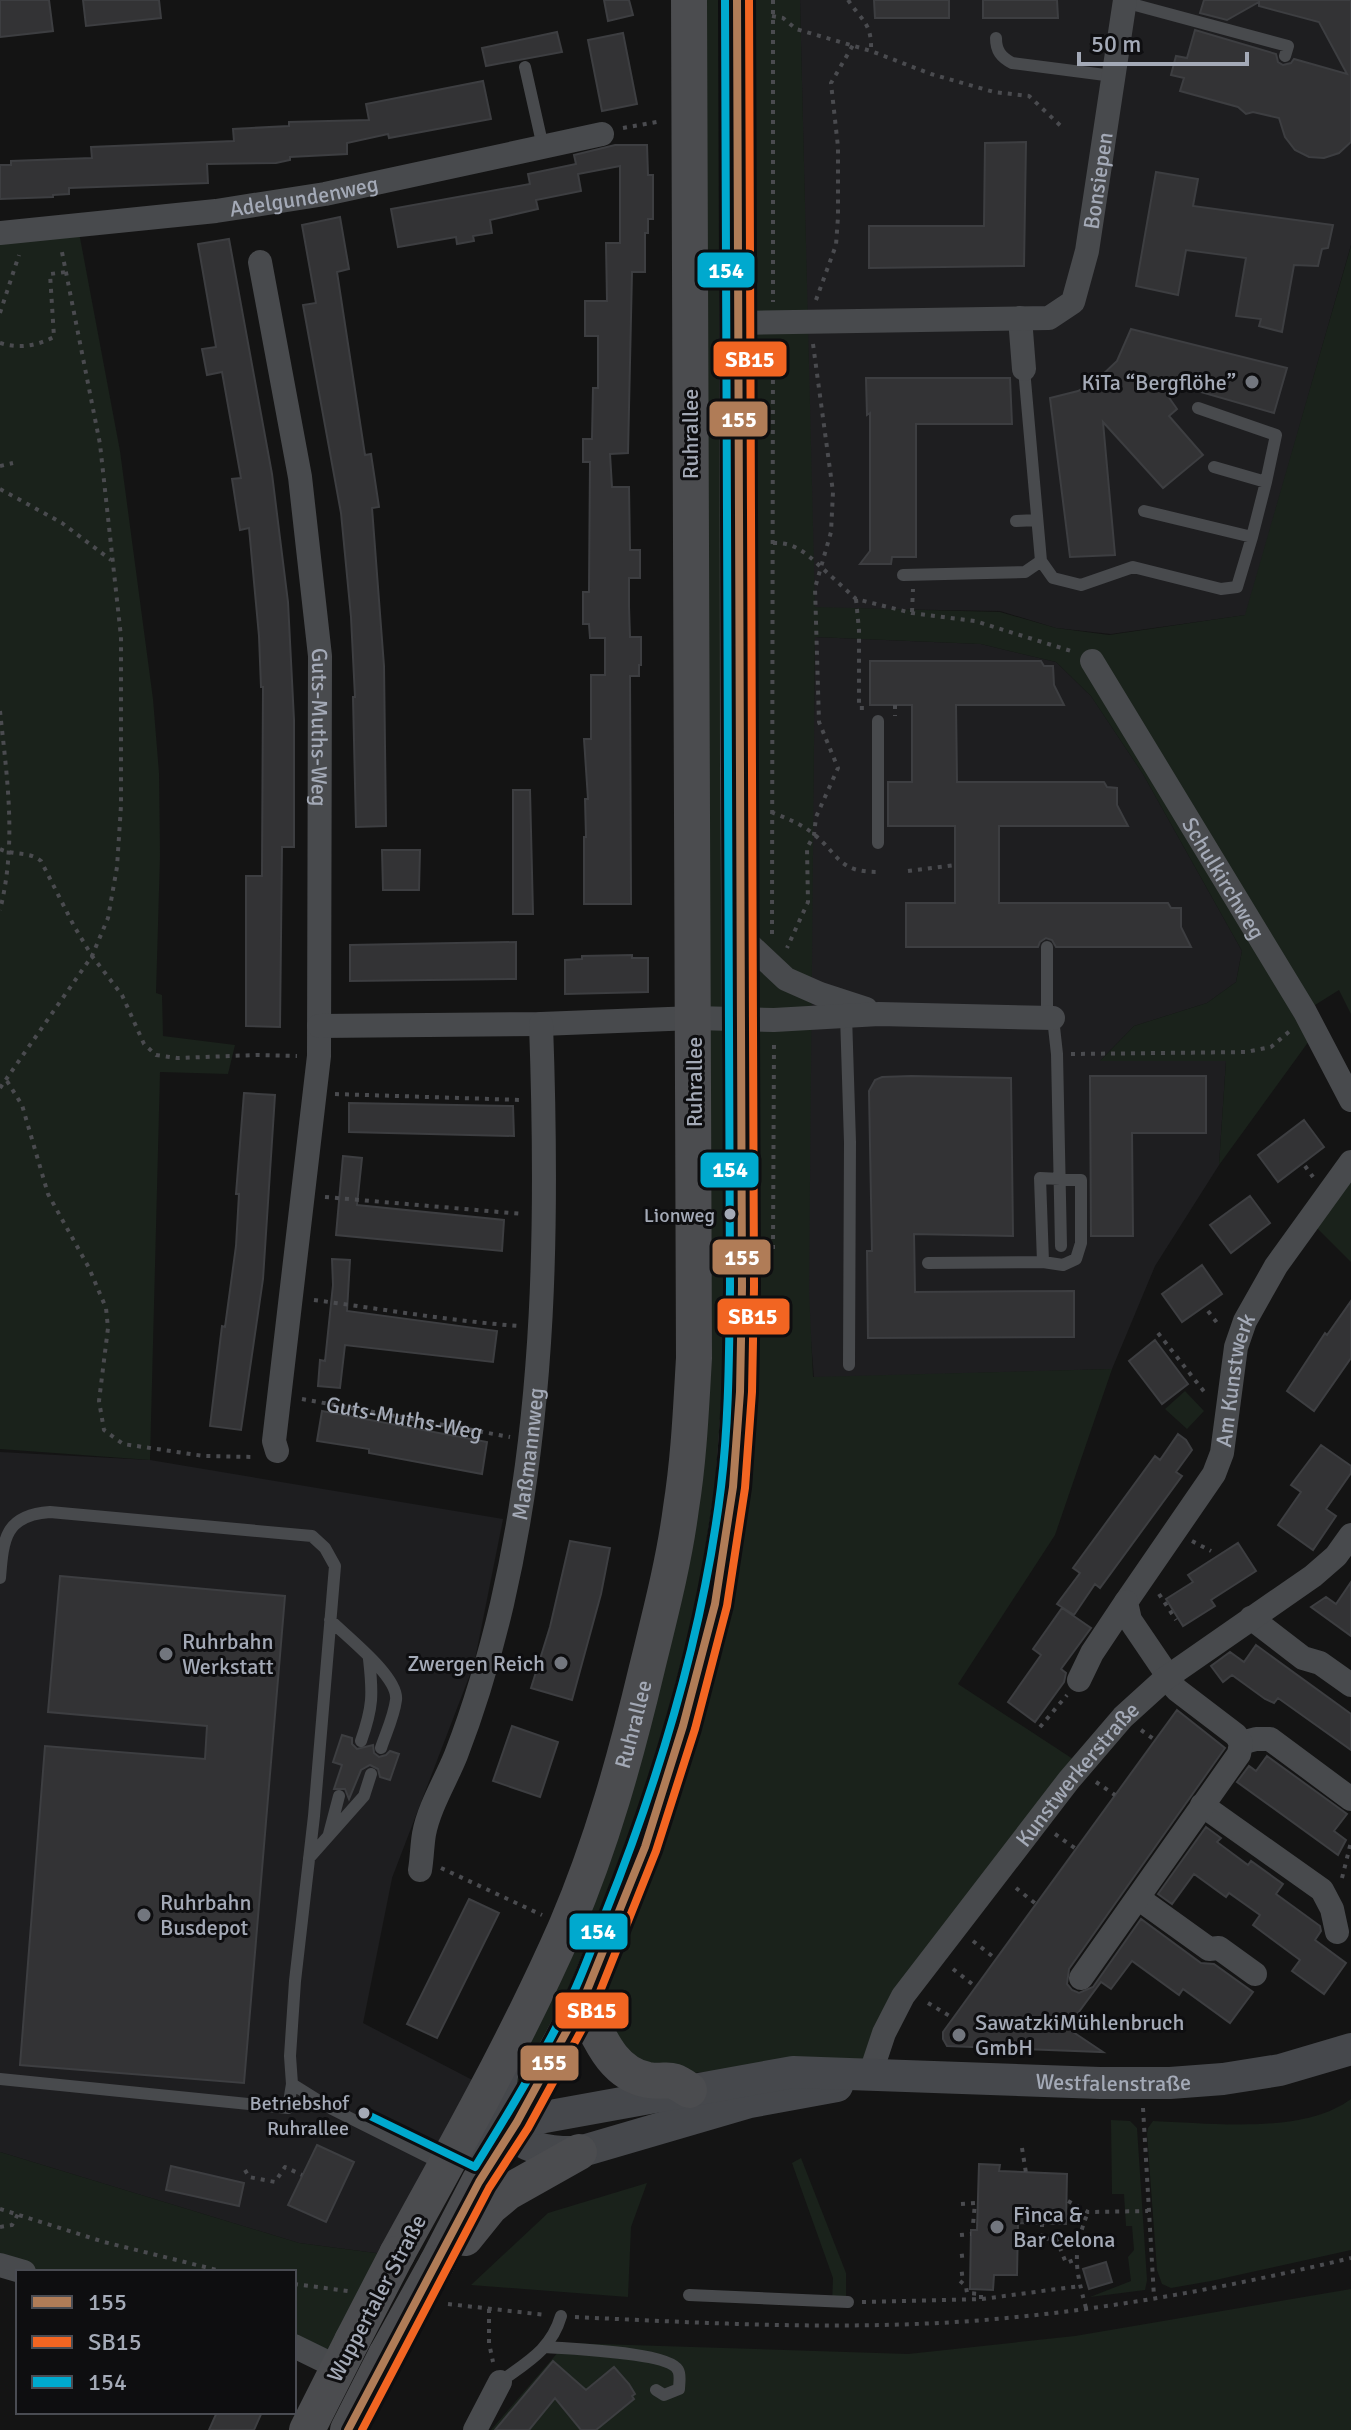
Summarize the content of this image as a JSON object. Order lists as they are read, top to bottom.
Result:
{
  "streets": {
    "main road": ["Ruhrallee", "Westfalenstraße", "Wuppertaler Straße"],
    "street": [
      "Bonsiepen",
      "Adelgundenweg",
      "Guts-Muths-Weg",
      "Schulkirchweg",
      "Am Kunstwerk",
      "Maßmannweg",
      "Kunstwerkerstraße"
    ]
  },
  "crossings": [
    ["Bonsiepen", "Ruhrallee"],
    ["Ruhrallee", "Westfalenstraße"],
    ["Ruhrallee", "Wuppertaler Straße"],
    ["Guts-Muths-Weg", "Maßmannweg"],
    ["Kunstwerkerstraße", "Westfalenstraße"],
    ["Westfalenstraße", "Wuppertaler Straße"]
  ],
  "places": [
    "KiTa “Bergflöhe”",
    "Lionweg",
    "Ruhrbahn Werkstatt",
    "Zwergen Reich",
    "Ruhrbahn Busdepot",
    "SawatzkiMühlenbruch GmbH",
    "Betriebshof Ruhrallee",
    "Finca & Bar Celona"
  ],
  "lines": ["transit line 155", "transit line SB15", "transit line 154"],
  "legend": ["155", "SB15", "154"],
  "scale_bar": "50 m"
}
